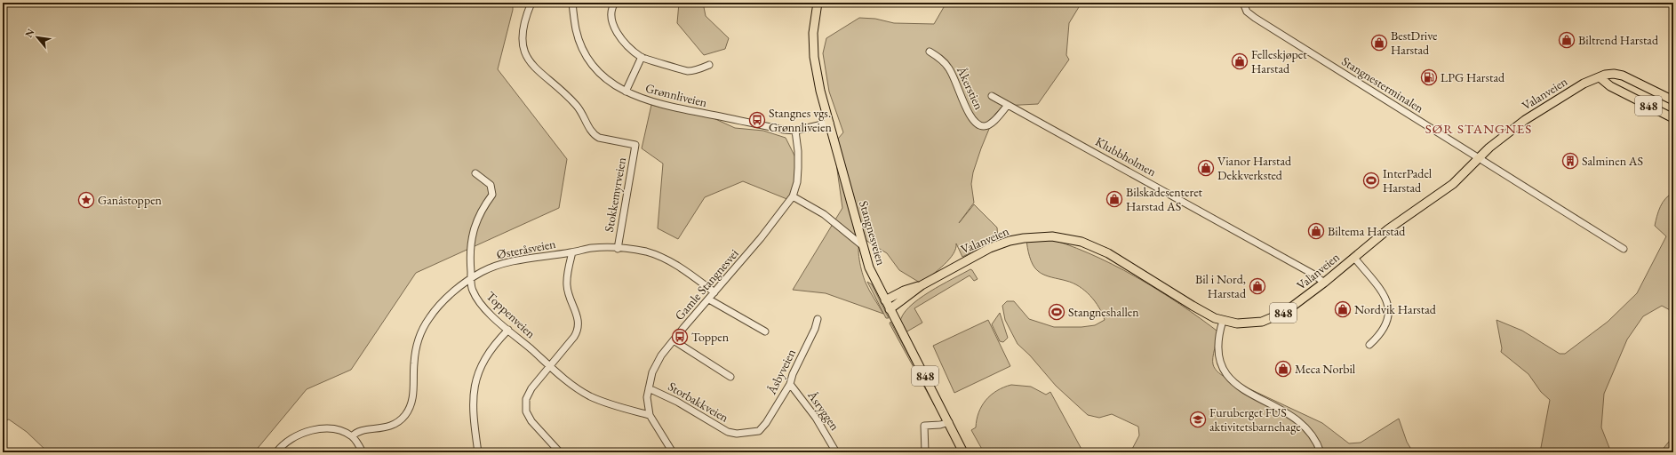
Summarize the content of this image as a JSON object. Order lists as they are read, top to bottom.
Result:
{
  "streets": {
    "main road": ["Valanveien", "848", "Stangnesveien"],
    "street": [
      "Stangnesterminalen",
      "Åkerstien",
      "Grønnliveien",
      "Klubbholmen",
      "Stokkemyrveien",
      "Østeråsveien",
      "Gamle Stangnesvei",
      "Toppenveien",
      "Åsbyveien",
      "Storbakkveien",
      "Åsryggen"
    ]
  },
  "crossings": [
    ["Stangnesterminalen", "Valanveien"],
    ["Åkerstien", "Klubbholmen"],
    ["Valanveien", "848"],
    ["Valanveien", "Klubbholmen"],
    ["Valanveien", "Stangnesveien"],
    ["Grønnliveien", "Stangnesveien"],
    ["Grønnliveien", "Gamle Stangnesvei"],
    ["Stokkemyrveien", "Østeråsveien"],
    ["Stokkemyrveien", "Gamle Stangnesvei"],
    ["Østeråsveien", "Toppenveien"],
    ["Gamle Stangnesvei", "Toppenveien"],
    ["Gamle Stangnesvei", "Storbakkveien"],
    ["Åsbyveien", "Storbakkveien"],
    ["Åsbyveien", "Åsryggen"]
  ],
  "districts": ["SØR STANGNES"],
  "places": {
    "shop": [
      "Biltrend Harstad",
      "BestDrive Harstad",
      "Felleskjøpet Harstad",
      "Vianor Harstad Dekkverksted",
      "Bilskadesenteret Harstad AS",
      "Biltema Harstad",
      "Bil i Nord, Harstad",
      "Nordvik Harstad",
      "Meca Norbil"
    ],
    "fuel station": ["LPG Harstad"],
    "bus stop": ["Stangnes vgs. Grønnliveien", "Toppen"],
    "building": ["Salminen AS"],
    "sports": ["InterPadel Harstad", "Stangneshallen"],
    "place": ["Ganåstoppen"],
    "school or university": ["Furuberget FUS aktivitetsbarnehage"]
  },
  "north": "top left"
}
